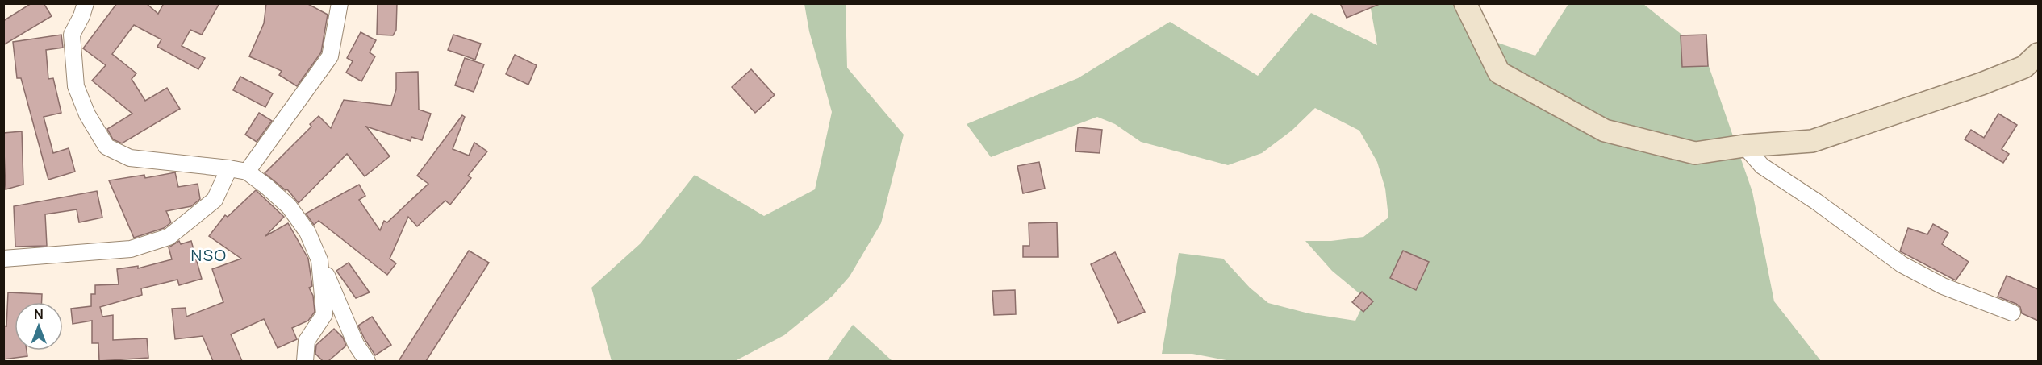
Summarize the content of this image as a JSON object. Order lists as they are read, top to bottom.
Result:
{
  "districts": ["NSO"],
  "north": "top"
}
